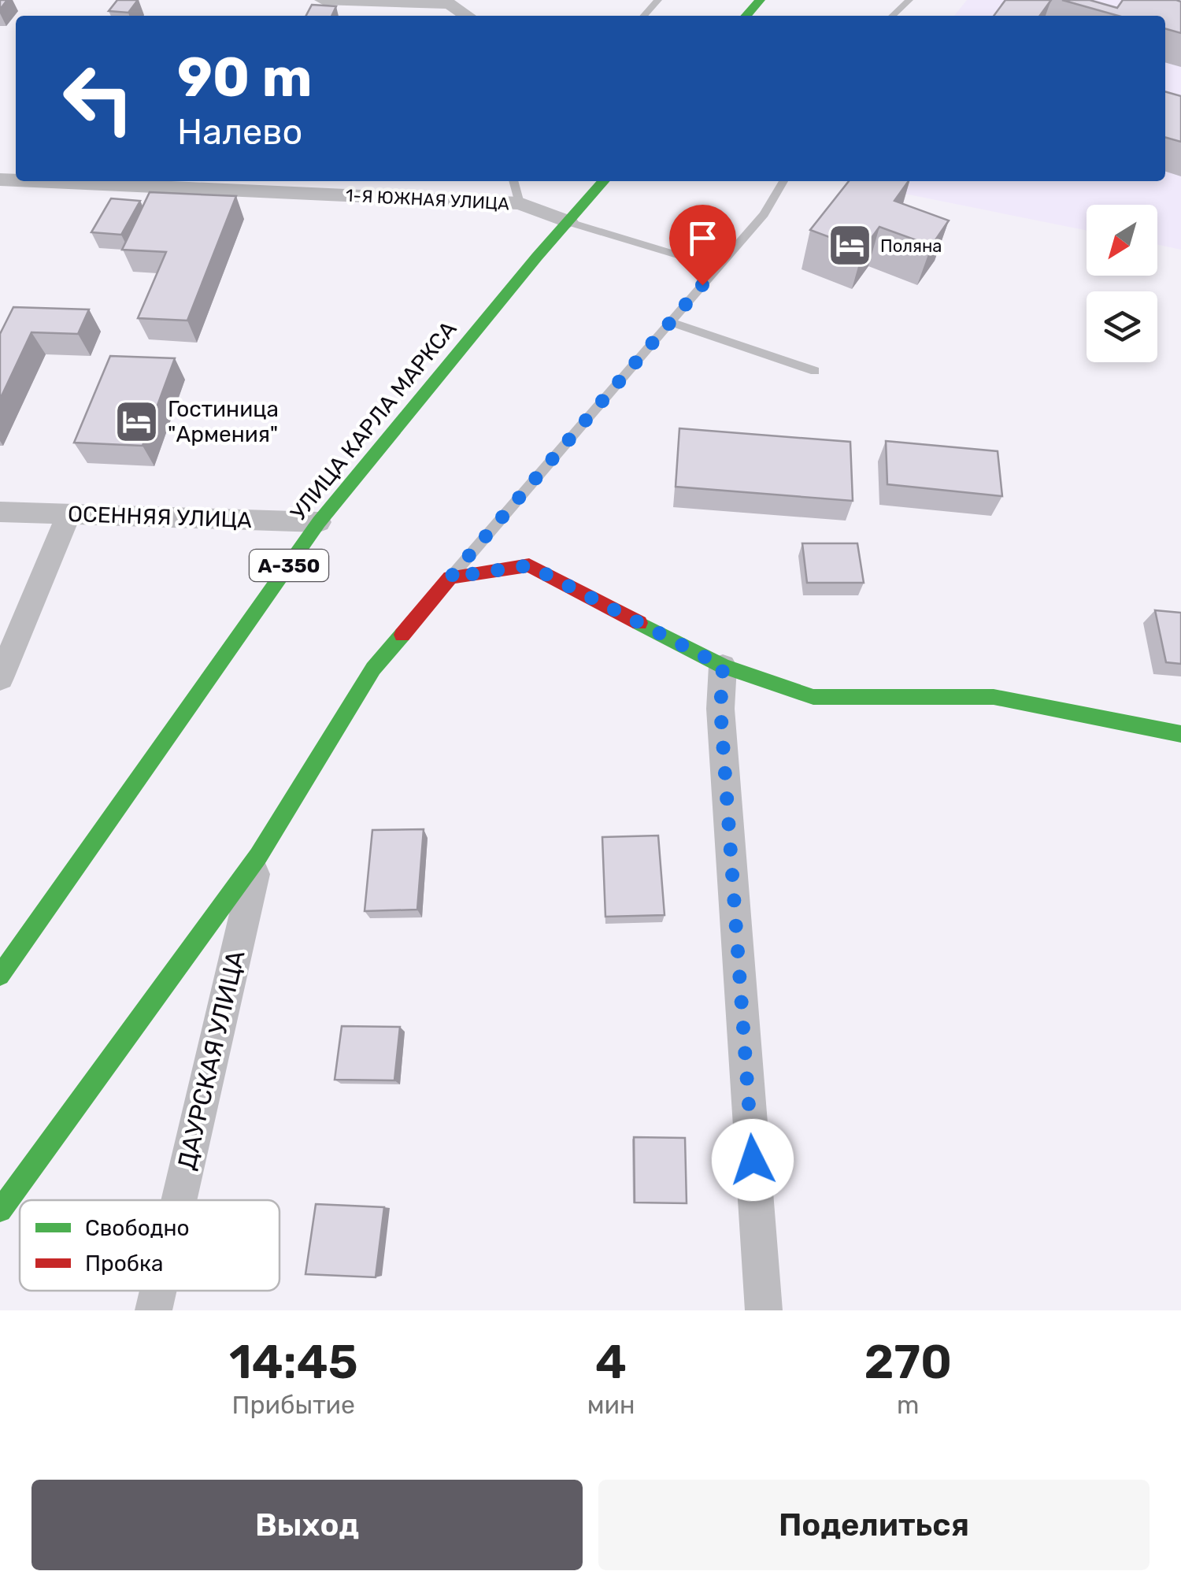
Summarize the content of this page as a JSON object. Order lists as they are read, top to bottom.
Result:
{
  "streets": {
    "main road": ["УЛИЦА КАРЛА МАРКСА", "А-350"],
    "street": ["1-Я ЮЖНАЯ УЛИЦА", "ОСЕННЯЯ УЛИЦА", "ДАУРСКАЯ УЛИЦА"]
  },
  "crossings": [
    ["1-Я ЮЖНАЯ УЛИЦА", "УЛИЦА КАРЛА МАРКСА"],
    ["УЛИЦА КАРЛА МАРКСА", "ОСЕННЯЯ УЛИЦА"]
  ],
  "places": {
    "hotel": ["Поляна", "Гостиница \"Армения\""]
  },
  "legend": ["Свободно", "Пробка"],
  "north": "bottom left",
  "page": {
    "turn": ["90 m", "Налево"],
    "eta": [
      "14:45",
      "Прибытие",
      "4",
      "мин",
      "270",
      "m"
    ],
    "buttons": ["Выход", "Поделиться"]
  }
}
